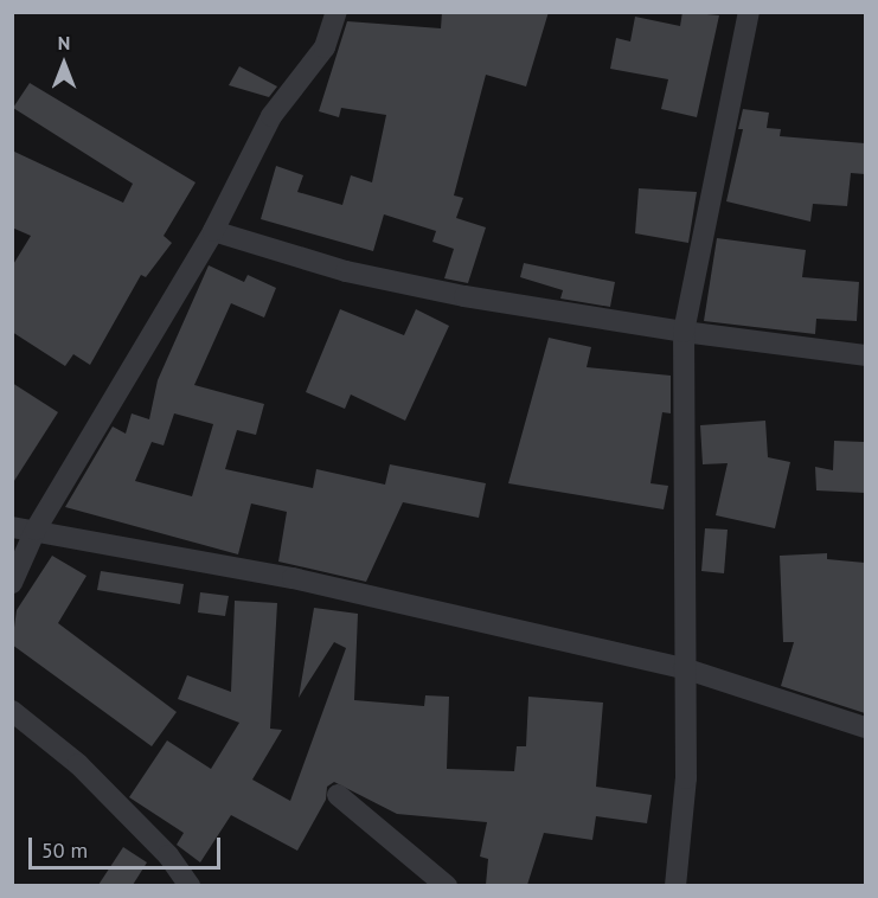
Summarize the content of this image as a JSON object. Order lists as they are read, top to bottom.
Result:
{
  "scale_bar": "50 m",
  "north": "top"
}
